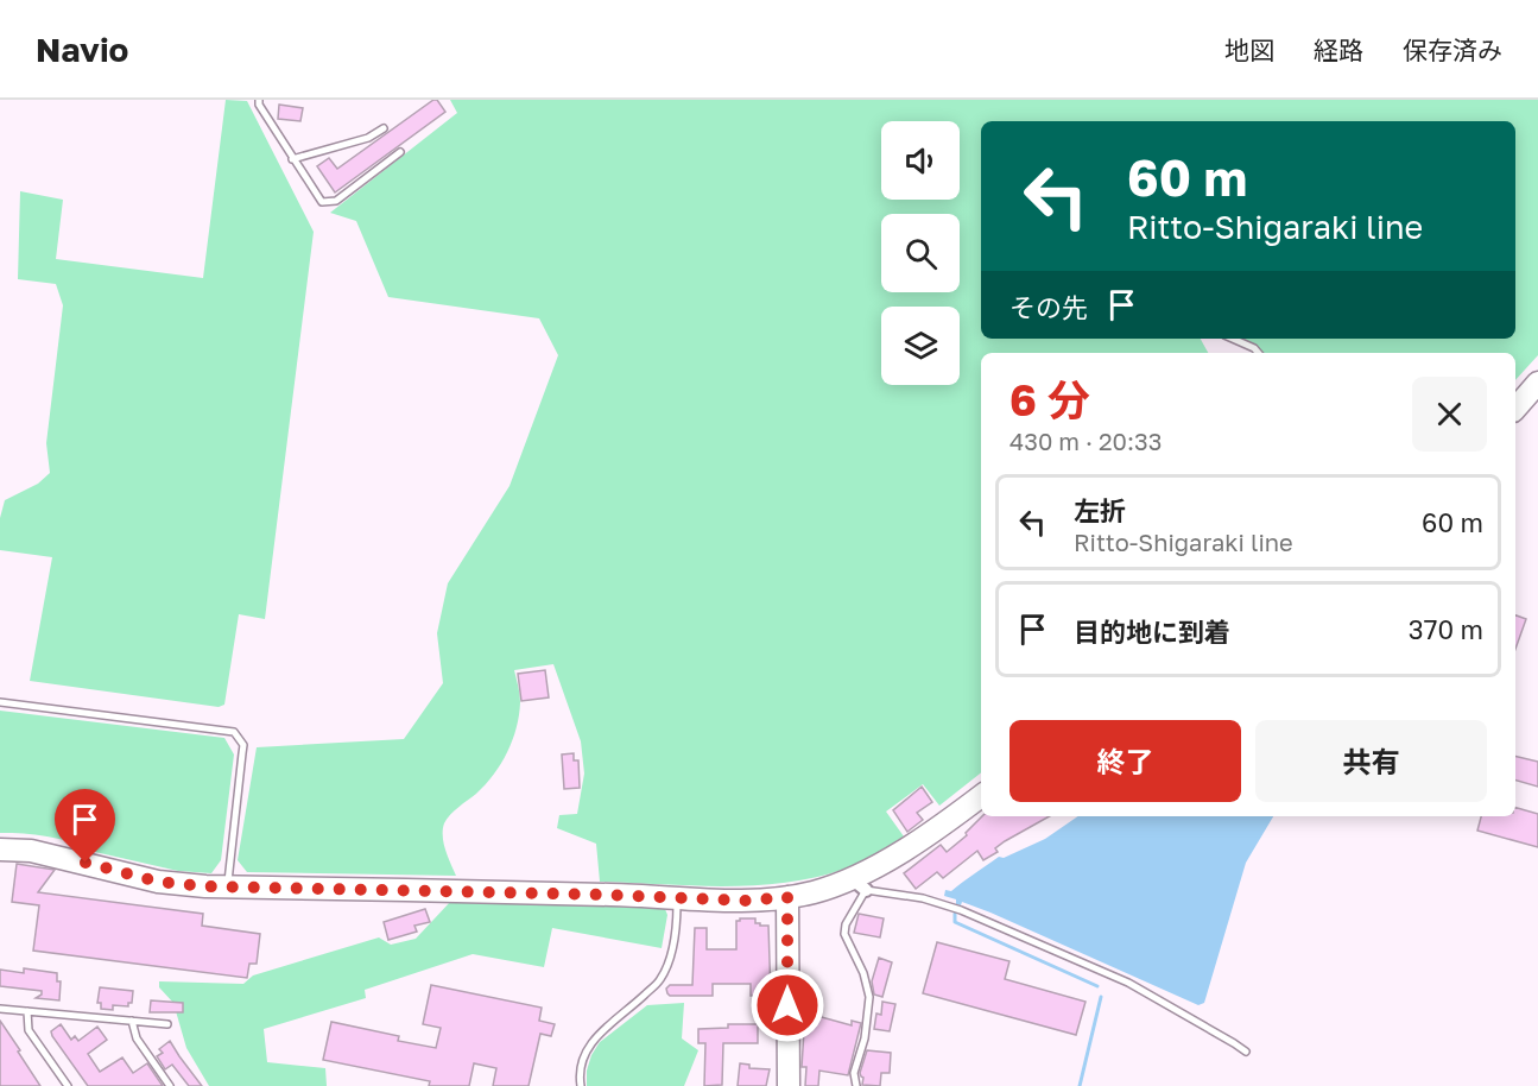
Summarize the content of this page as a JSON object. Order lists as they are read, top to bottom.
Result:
{
  "page": {
    "header": "Navio",
    "nav": ["地図", "経路", "保存済み"],
    "turn": ["60 m", "Ritto-Shigaraki line"],
    "then": "その先",
    "heading": ["6 分", "430 m · 20:33"],
    "list": [
      {
        "name": "左折",
        "note": "Ritto-Shigaraki line",
        "value": "60 m"
      },
      {
        "name": "目的地に到着",
        "value": "370 m"
      }
    ],
    "buttons": ["終了", "共有"]
  }
}
